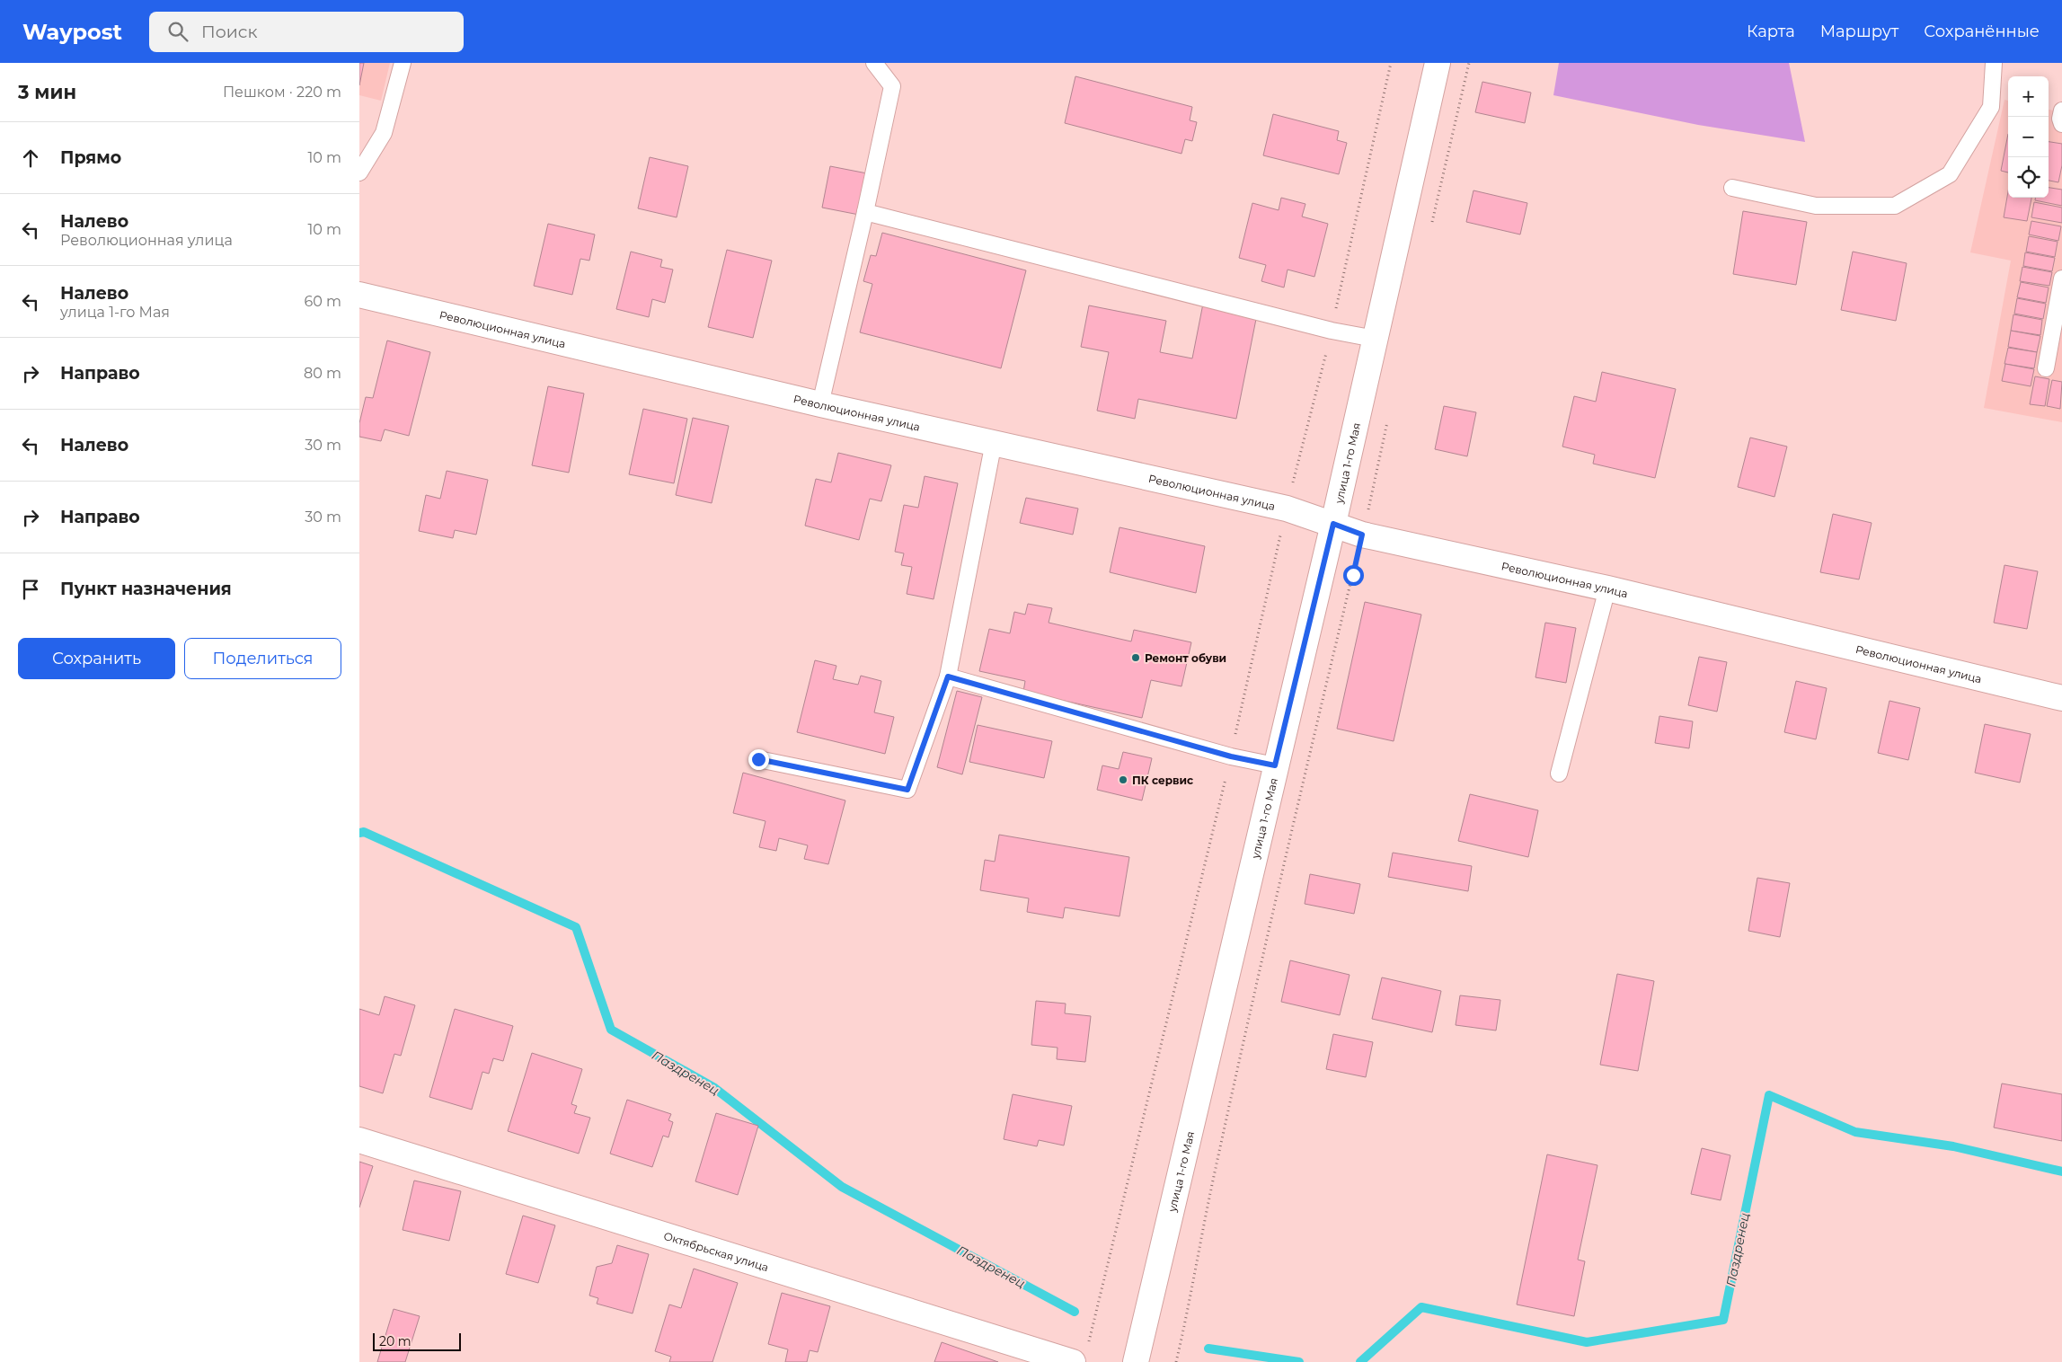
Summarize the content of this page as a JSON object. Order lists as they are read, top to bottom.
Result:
{
  "streets": {
    "street": ["Революционная улица", "улица 1-го Мая", "Октябрьская улица"]
  },
  "crossings": [
    ["Революционная улица", "улица 1-го Мая"]
  ],
  "water": ["Паздренец"],
  "places": ["Ремонт обуви", "ПК сервис"],
  "scale_bar": "20 m",
  "page": {
    "header": "Waypost",
    "search": "Поиск",
    "nav": ["Карта", "Маршрут", "Сохранённые"],
    "heading": ["3 мин", "Пешком · 220 m"],
    "map_buttons": ["+", "−"],
    "list": [
      ["Прямо", "10 m"],
      ["Налево", "Революционная улица", "10 m"],
      ["Налево", "улица 1-го Мая", "60 m"],
      ["Направо", "80 m"],
      ["Налево", "30 m"],
      ["Направо", "30 m"],
      "Пункт назначения"
    ],
    "buttons": ["Сохранить", "Поделиться"],
    "scale": "20 m"
  }
}
